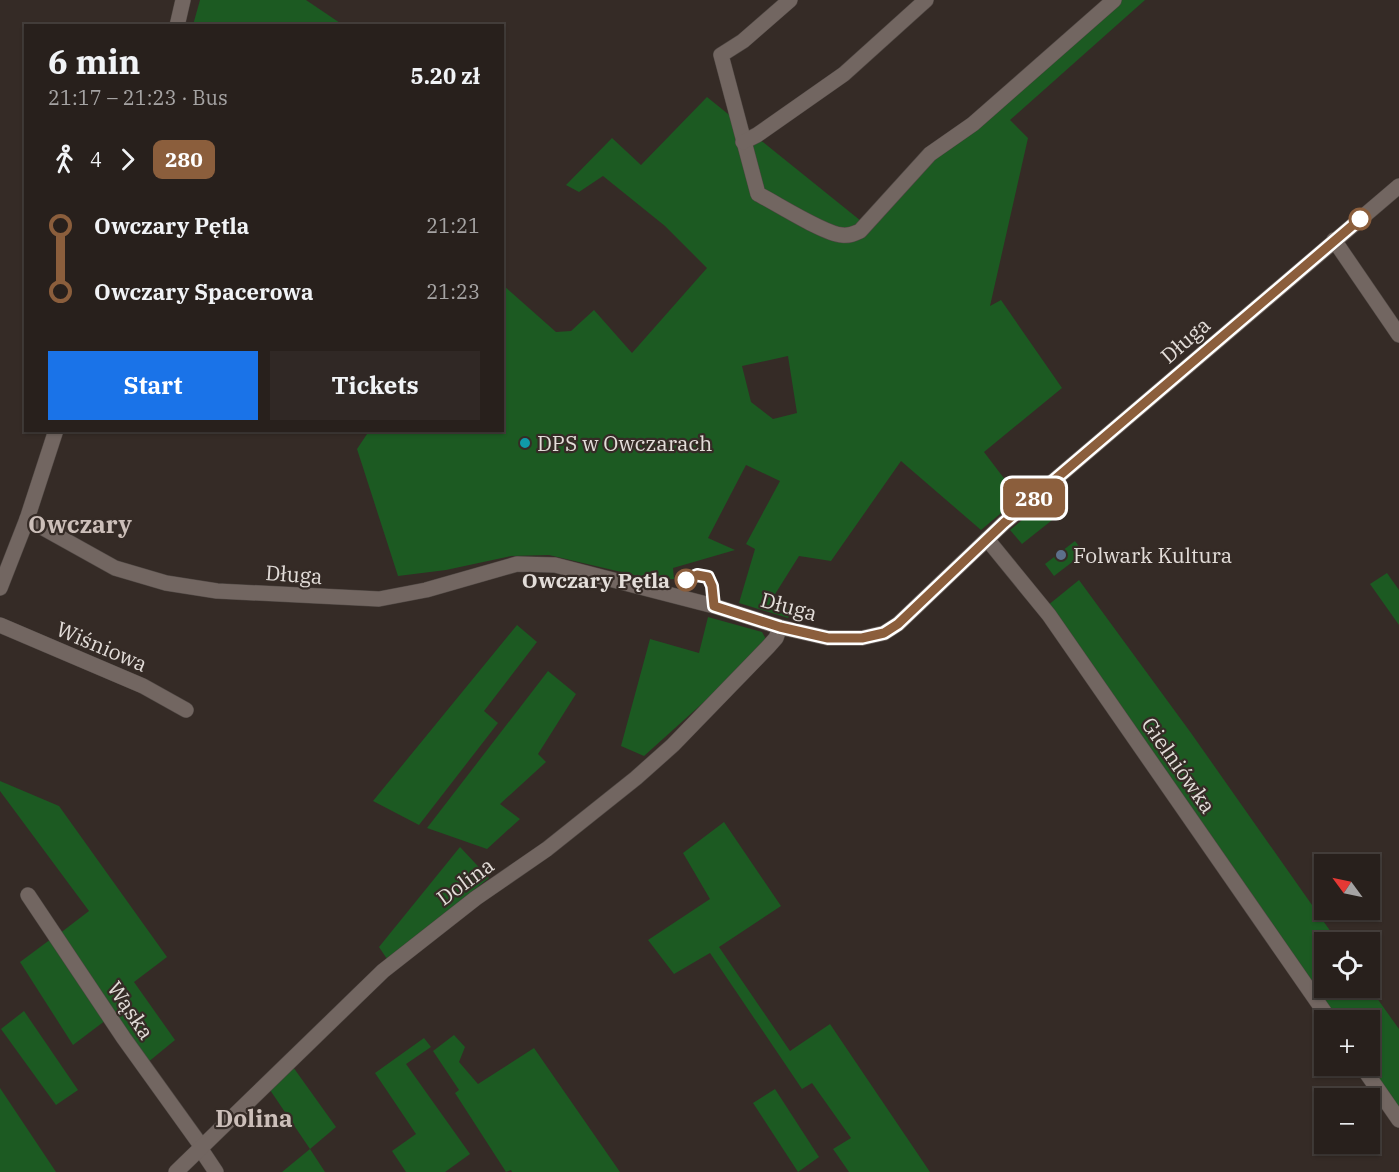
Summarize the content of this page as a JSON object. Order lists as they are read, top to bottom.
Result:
{
  "streets": {
    "street": [
      "Długa",
      "Wiśniowa",
      "Gielniówka",
      "Dolina",
      "Wąska"
    ]
  },
  "crossings": [
    ["Długa", "Gielniówka"],
    ["Długa", "Dolina"],
    ["Dolina", "Wąska"]
  ],
  "districts": ["Owczary", "Dolina"],
  "places": ["DPS w Owczarach", "Folwark Kultura", "Owczary Pętla"],
  "lines": ["bus line 280"],
  "north": "top left",
  "page": {
    "on_map": "280",
    "heading": ["6 min", "21:17 – 21:23 · Bus", "5.20 zł"],
    "legs": ["4", "280"],
    "list": [
      {
        "name": "Owczary Pętla",
        "value": "21:21"
      },
      {
        "name": "Owczary Spacerowa",
        "value": "21:23"
      }
    ],
    "buttons": ["Start", "Tickets"],
    "map_buttons": ["+", "−"]
  }
}
